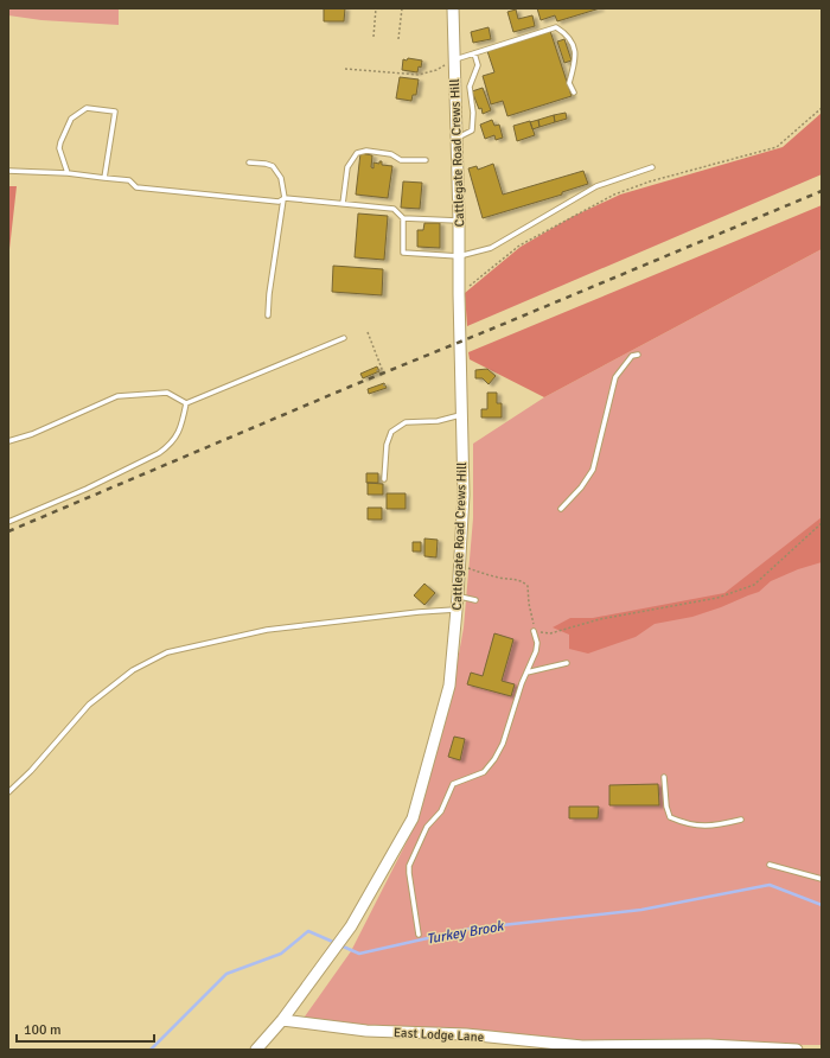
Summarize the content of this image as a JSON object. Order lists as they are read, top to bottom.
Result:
{
  "streets": {
    "street": ["Cattlegate Road Crews Hill", "East Lodge Lane"]
  },
  "crossings": [
    ["Cattlegate Road Crews Hill", "East Lodge Lane"]
  ],
  "water": ["Turkey Brook"],
  "scale_bar": "100 m"
}
